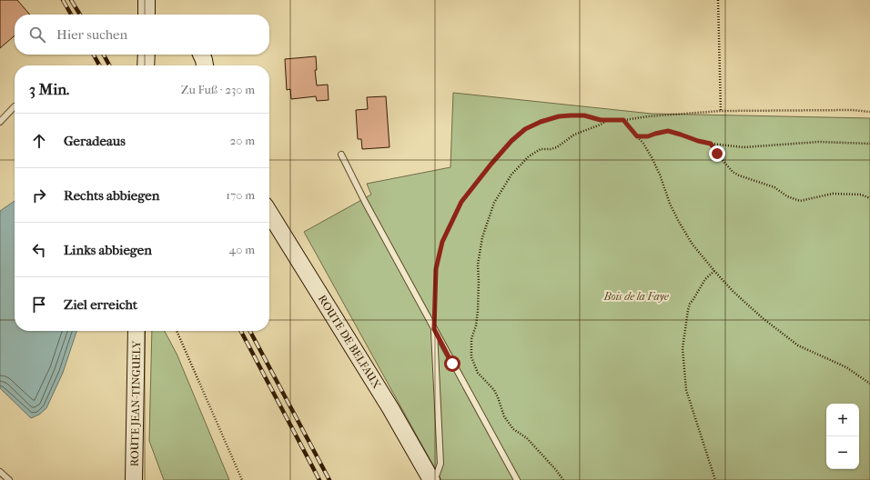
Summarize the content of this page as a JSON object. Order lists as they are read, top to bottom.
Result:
{
  "streets": {
    "street": ["ROUTE DE BELFAUX", "ROUTE JEAN-TINGUELY"]
  },
  "parks": ["Bois de la Faye"],
  "page": {
    "search": "Hier suchen",
    "heading": ["3 Min.", "Zu Fuß · 230 m"],
    "list": [
      ["Geradeaus", "20 m"],
      ["Rechts abbiegen", "170 m"],
      ["Links abbiegen", "40 m"],
      "Ziel erreicht"
    ],
    "map_buttons": ["+", "−"]
  }
}
